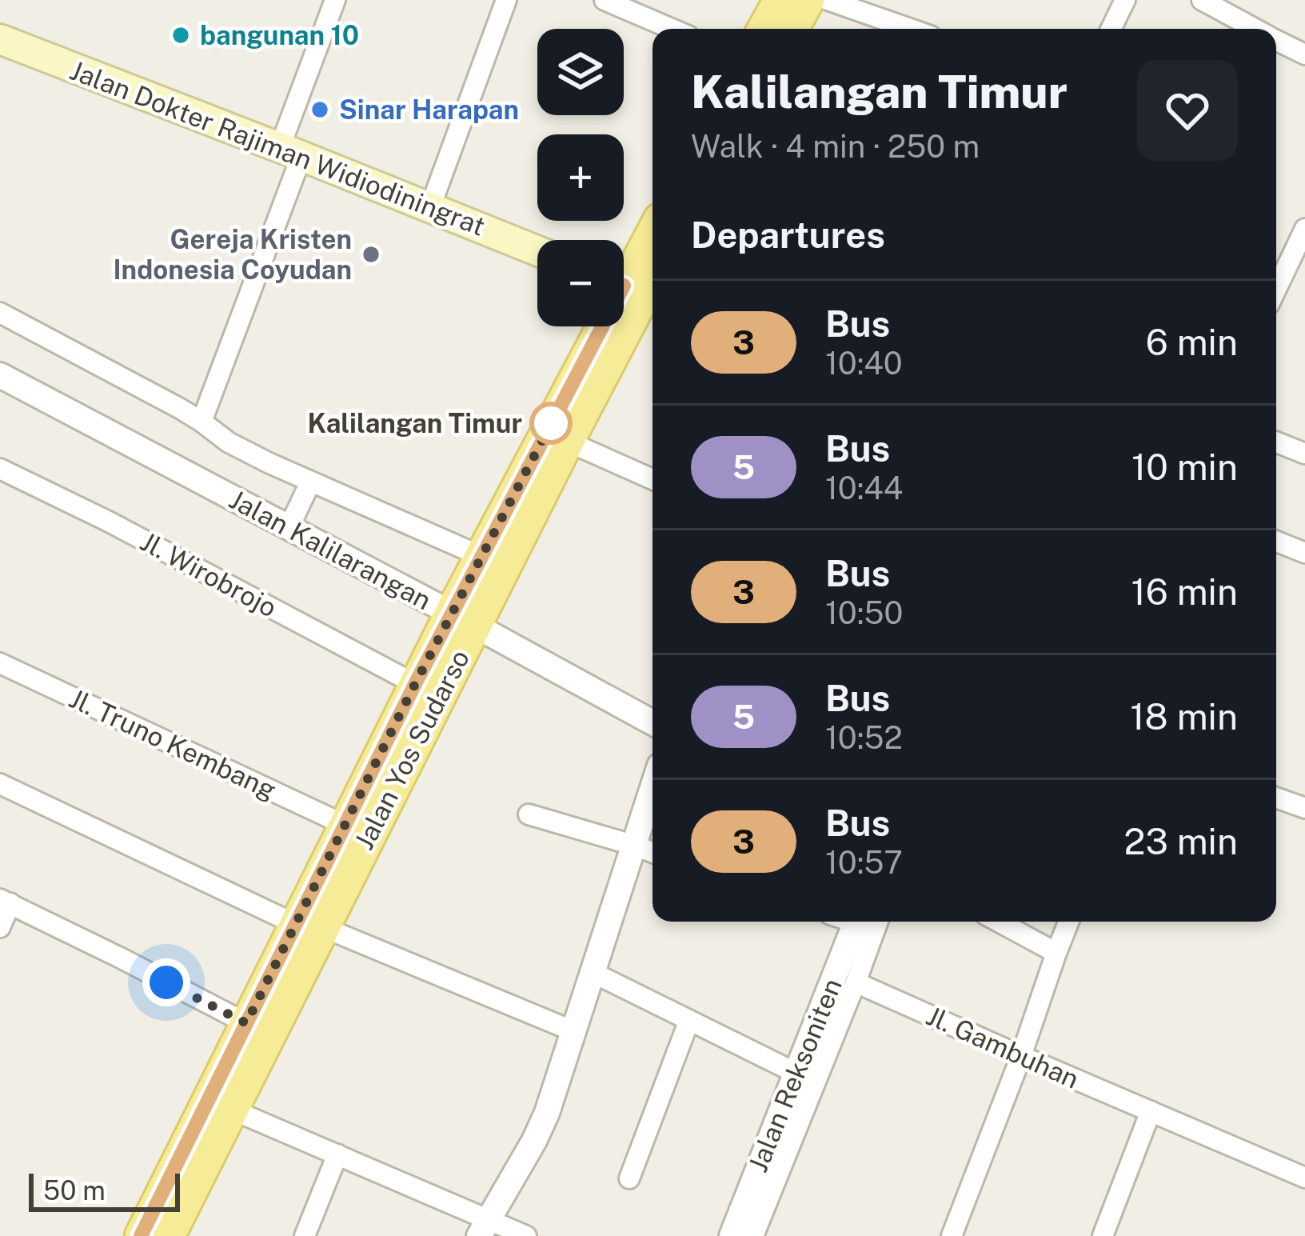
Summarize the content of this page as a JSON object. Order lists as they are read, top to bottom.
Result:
{
  "streets": {
    "main road": ["Jalan Dokter Rajiman Widiodiningrat", "Jalan Yos Sudarso"],
    "street": [
      "Jalan Kalilarangan",
      "Jl. Wirobrojo",
      "Jl. Truno Kembang",
      "Jl. Gambuhan",
      "Jalan Reksoniten"
    ]
  },
  "crossings": [
    ["Jalan Kalilarangan", "Jalan Yos Sudarso"],
    ["Jl. Wirobrojo", "Jalan Yos Sudarso"],
    ["Jl. Truno Kembang", "Jalan Yos Sudarso"]
  ],
  "places": [
    "bangunan 10",
    "Sinar Harapan",
    "Gereja Kristen Indonesia Coyudan",
    "Kalilangan Timur"
  ],
  "lines": ["bus line 3"],
  "scale_bar": "50 m",
  "page": {
    "map_buttons": ["+", "−"],
    "heading": [
      ["Kalilangan Timur", "Walk · 4 min · 250 m"],
      "Departures"
    ],
    "list": [
      {
        "mark": "3",
        "name": "Bus",
        "note": "10:40",
        "value": "6 min"
      },
      {
        "mark": "5",
        "name": "Bus",
        "note": "10:44",
        "value": "10 min"
      },
      {
        "mark": "3",
        "name": "Bus",
        "note": "10:50",
        "value": "16 min"
      },
      {
        "mark": "5",
        "name": "Bus",
        "note": "10:52",
        "value": "18 min"
      },
      {
        "mark": "3",
        "name": "Bus",
        "note": "10:57",
        "value": "23 min"
      }
    ],
    "scale": "50 m"
  }
}
